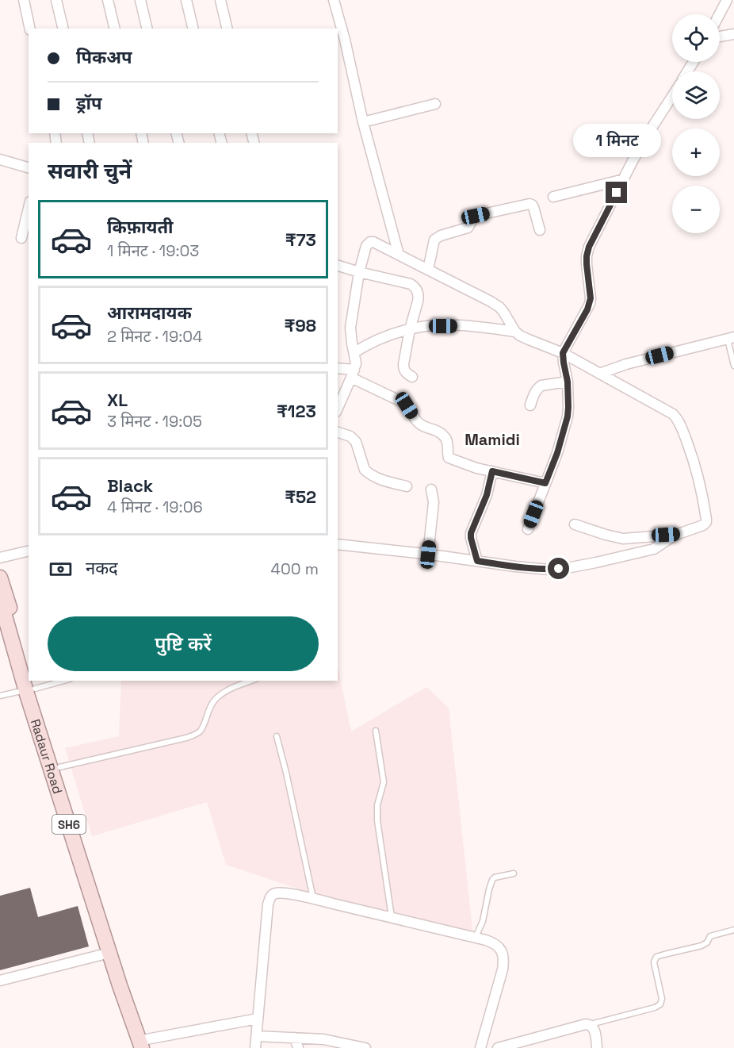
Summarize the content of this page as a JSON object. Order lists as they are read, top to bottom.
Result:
{
  "streets": {
    "main road": ["Radaur Road", "SH6"]
  },
  "districts": ["Mamidi"],
  "page": {
    "map_buttons": ["+", "−"],
    "banner": ["पिकअप", "ड्रॉप"],
    "bubble": "1 मिनट",
    "heading": "सवारी चुनें",
    "list": [
      {
        "name": "किफ़ायती",
        "note": "1 मिनट · 19:03",
        "value": "₹73"
      },
      {
        "name": "आरामदायक",
        "note": "2 मिनट · 19:04",
        "value": "₹98"
      },
      {
        "name": "XL",
        "note": "3 मिनट · 19:05",
        "value": "₹123"
      },
      {
        "name": "Black",
        "note": "4 मिनट · 19:06",
        "value": "₹52"
      }
    ],
    "pay": ["नकद", "400 m"],
    "buttons": "पुष्टि करें"
  }
}
